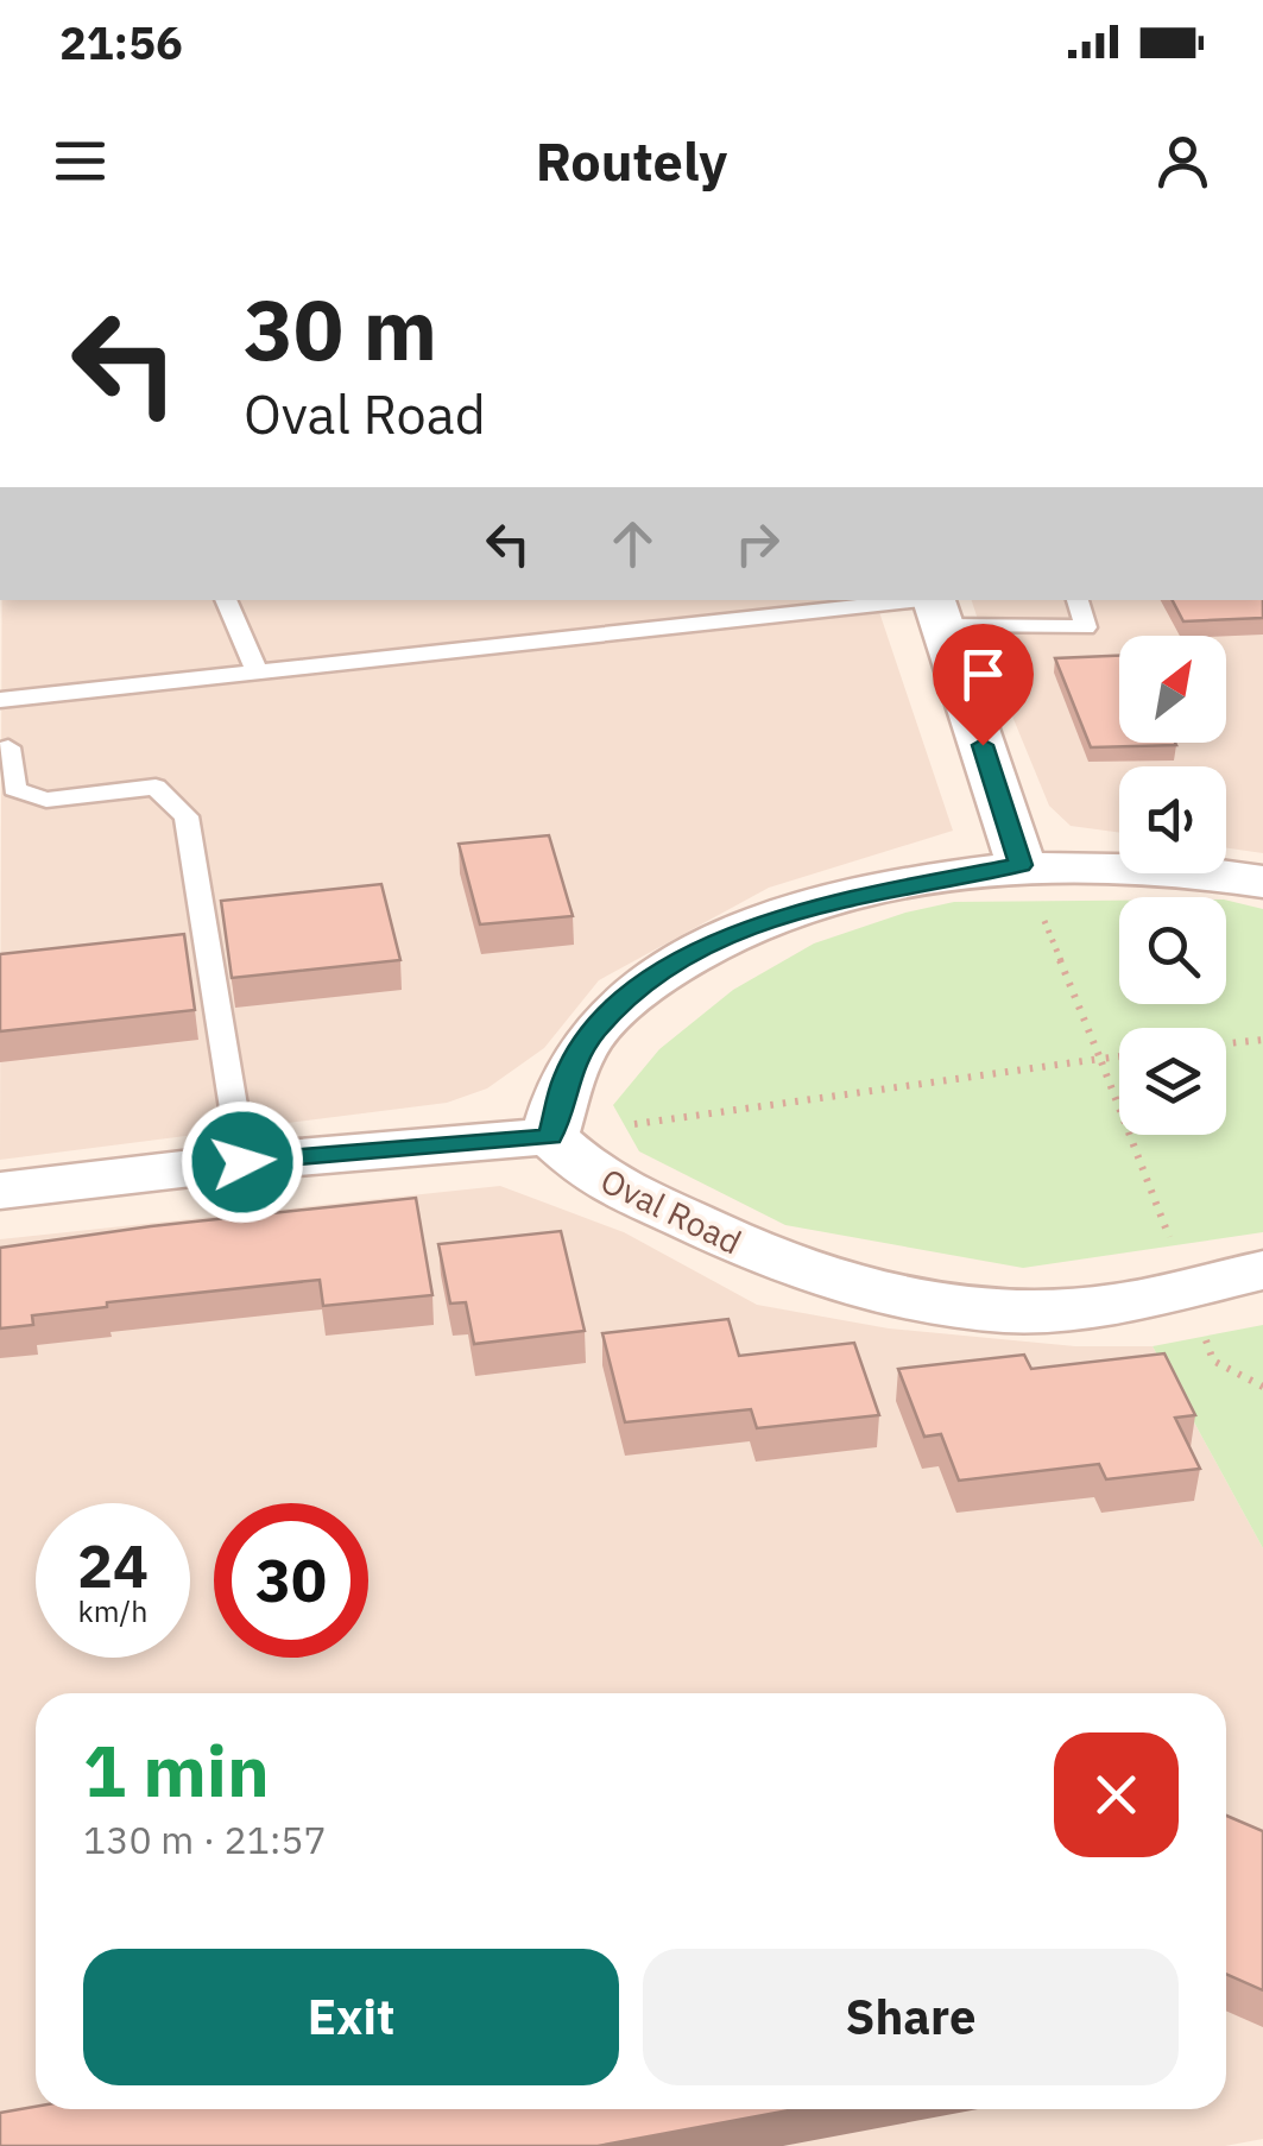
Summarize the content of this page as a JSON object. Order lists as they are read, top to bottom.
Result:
{
  "streets": {
    "street": ["Oval Road"]
  },
  "north": "top right",
  "page": {
    "status": "21:56",
    "header": "Routely",
    "turn": ["30 m", "Oval Road"],
    "speed": "24 km/h",
    "limit": "30",
    "heading": ["1 min", "130 m · 21:57"],
    "buttons": ["Exit", "Share"]
  }
}
